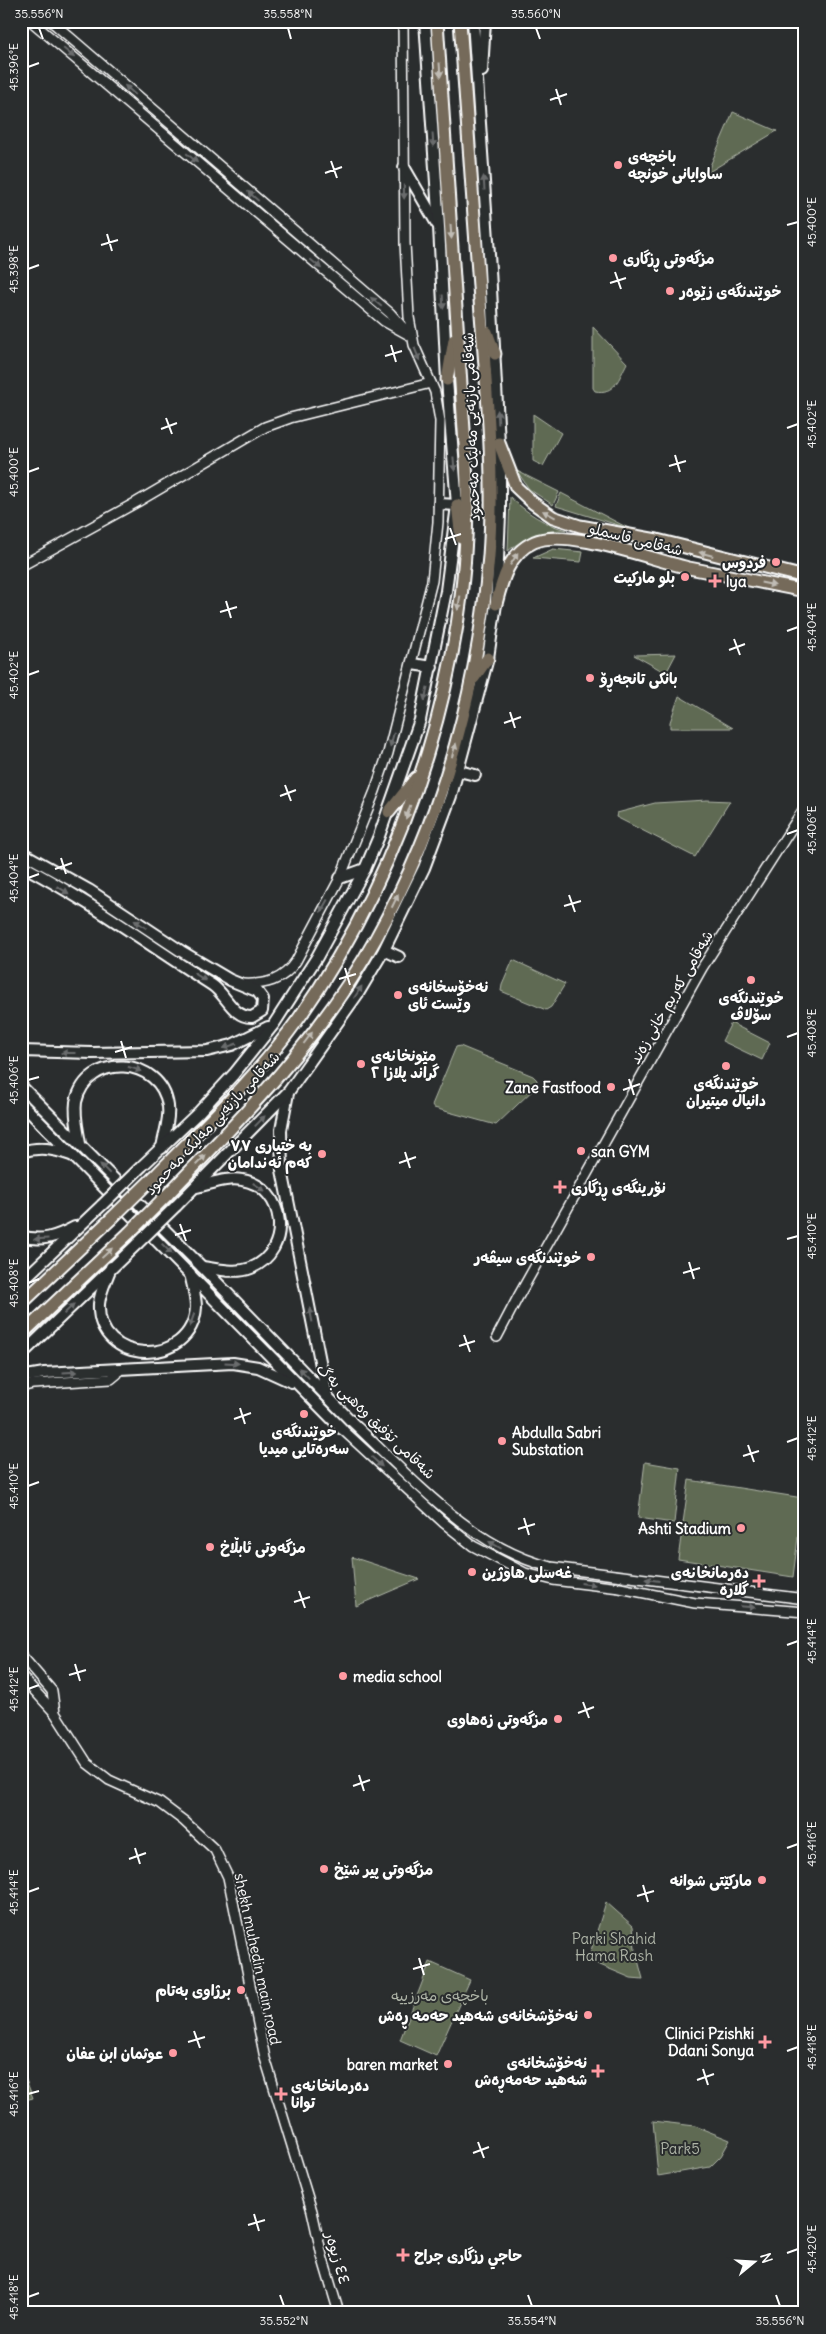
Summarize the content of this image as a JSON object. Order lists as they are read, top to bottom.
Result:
{
  "streets": {
    "main road": ["شەقامی بازنەیی مەلیک مەحمود", "شەقامی قاسملو", "شەقامی تۆفیق وەهبی بەگ"],
    "street": ["شەقامی کەریم خانی زەند", "shekh muhedin main road", "٤٤ زیوەر"]
  },
  "crossings": [
    ["shekh muhedin main road", "٤٤ زیوەر"]
  ],
  "parks": ["Parki Shahid Hama Rash", "باخچەی مەرزییە", "Park5"],
  "places": {
    "other": [
      "باخچەی ساوایانی خونچە",
      "مزگەوتی ڕزگاری",
      "خوێندنگەی زێوەر",
      "فردوس",
      "بلو ماركيت",
      "بانکی تانجەڕۆ",
      "خوێندنگەی سۆلاڤ",
      "نەخۆسخانەی وێست ئای",
      "مێونخانەی گراند پلازا ٢",
      "خوێندنگەی دانیال میتیران",
      "Zane Fastfood",
      "san GYM",
      "بە ختیاری ٧٧ کەم ئەندامان",
      "خوێندنگەی سیڤەر",
      "خوێندنگەی سەرەتایی میدیا",
      "Abdulla Sabri Substation",
      "Ashti Stadium",
      "مزگەوتی ئابڵاخ",
      "غەسلی هاوژین",
      "media school",
      "مزگەوتی زەهاوی",
      "مزگەوتی پیر شێخ",
      "مارکێتی شوانە",
      "برژاوی بەتام",
      "نەخۆشخانەی شەهید حەمە ڕەش",
      "عوثمان ابن عفان",
      "baren market"
    ],
    "health": [
      "lya",
      "نۆرینگەی ڕزگاری",
      "دەرمانخانەی گلارە",
      "Clinici Pzishki Ddani Sonya",
      "نەخۆشخانەی شەهید حەمەڕەش",
      "دەرمانخانەی توانا",
      "حاجي رزگارى جراح"
    ]
  },
  "north": "right",
  "coordinates": [
    "35.556°N",
    "35.558°N",
    "35.560°N",
    "45.396°E",
    "45.400°E",
    "45.398°E",
    "45.402°E",
    "45.404°E",
    "45.406°E",
    "45.408°E",
    "45.410°E",
    "45.412°E",
    "45.414°E",
    "45.416°E",
    "45.418°E",
    "45.420°E",
    "35.552°N",
    "35.554°N"
  ]
}
